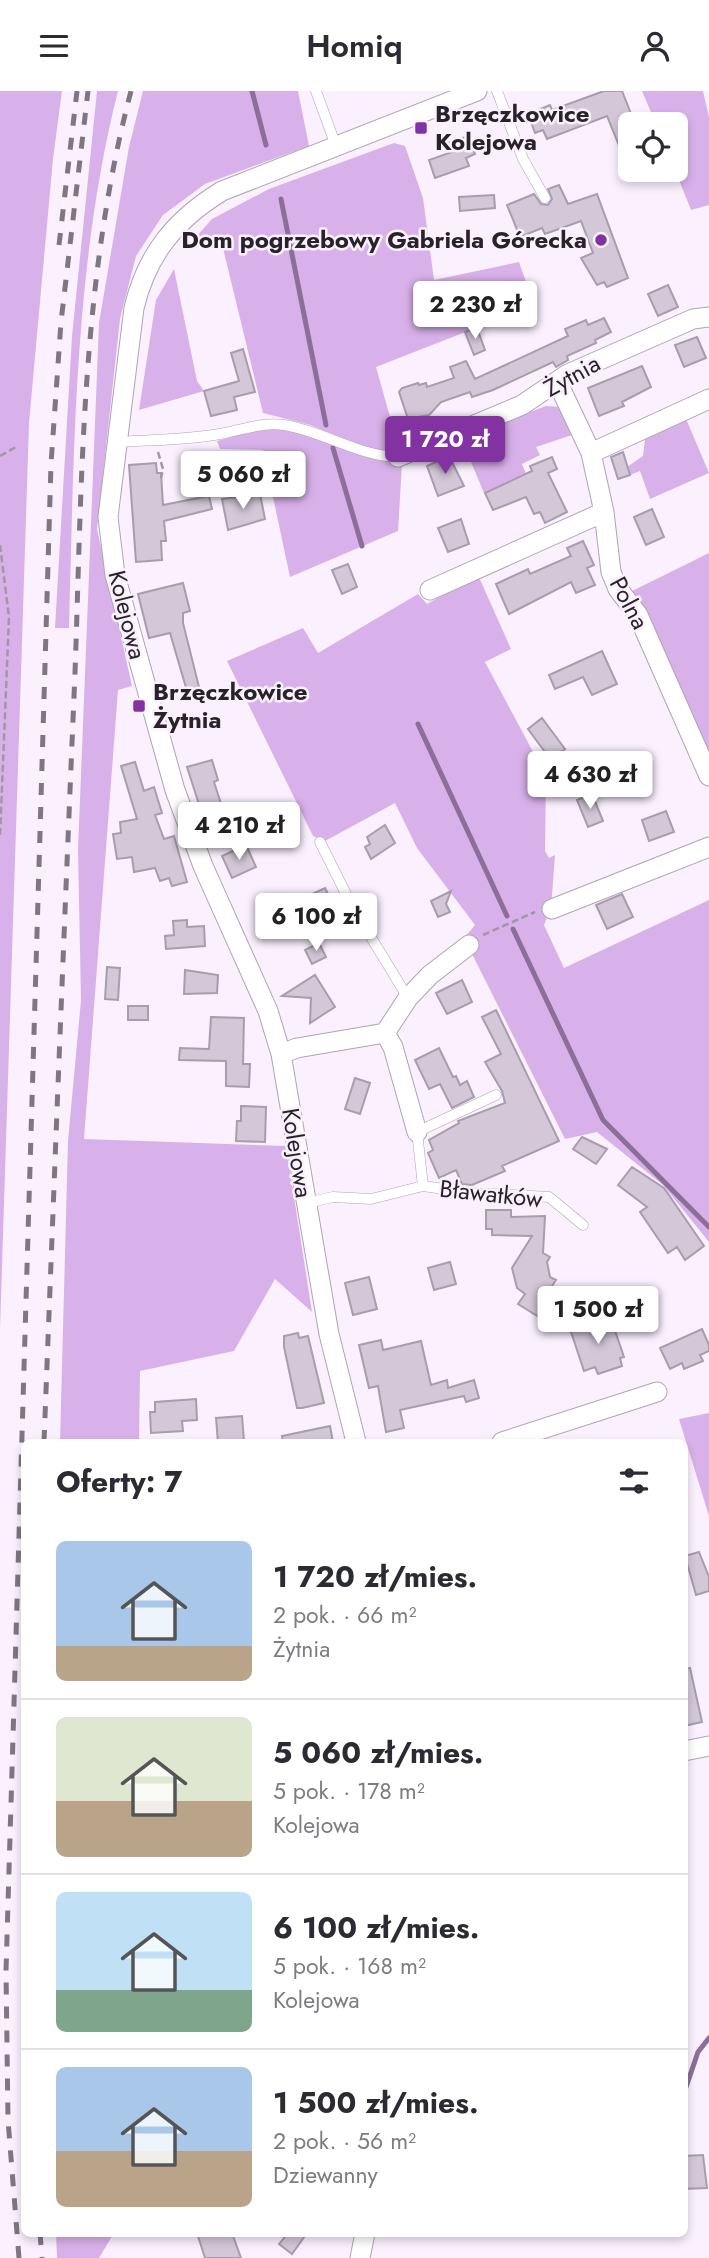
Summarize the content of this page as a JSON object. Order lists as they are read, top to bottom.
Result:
{
  "streets": {
    "street": [
      "Żytnia",
      "Polna",
      "Kolejowa",
      "Bławatków"
    ]
  },
  "crossings": [
    ["Żytnia", "Polna"]
  ],
  "places": {
    "transit": ["Brzęczkowice Kolejowa", "Brzęczkowice Żytnia"],
    "other": ["Dom pogrzebowy Gabriela Górecka"]
  },
  "page": {
    "header": "Homiq",
    "price": [
      "2 230 zł",
      "1 720 zł",
      "5 060 zł",
      "4 630 zł",
      "4 210 zł",
      "6 100 zł",
      "1 500 zł"
    ],
    "heading": "Oferty: 7",
    "list": [
      {
        "name": "1 720 zł/mies.",
        "note": "2 pok. · 66 m² · Żytnia"
      },
      {
        "name": "5 060 zł/mies.",
        "note": "5 pok. · 178 m² · Kolejowa"
      },
      {
        "name": "6 100 zł/mies.",
        "note": "5 pok. · 168 m² · Kolejowa"
      },
      {
        "name": "1 500 zł/mies.",
        "note": "2 pok. · 56 m² · Dziewanny"
      }
    ]
  }
}
